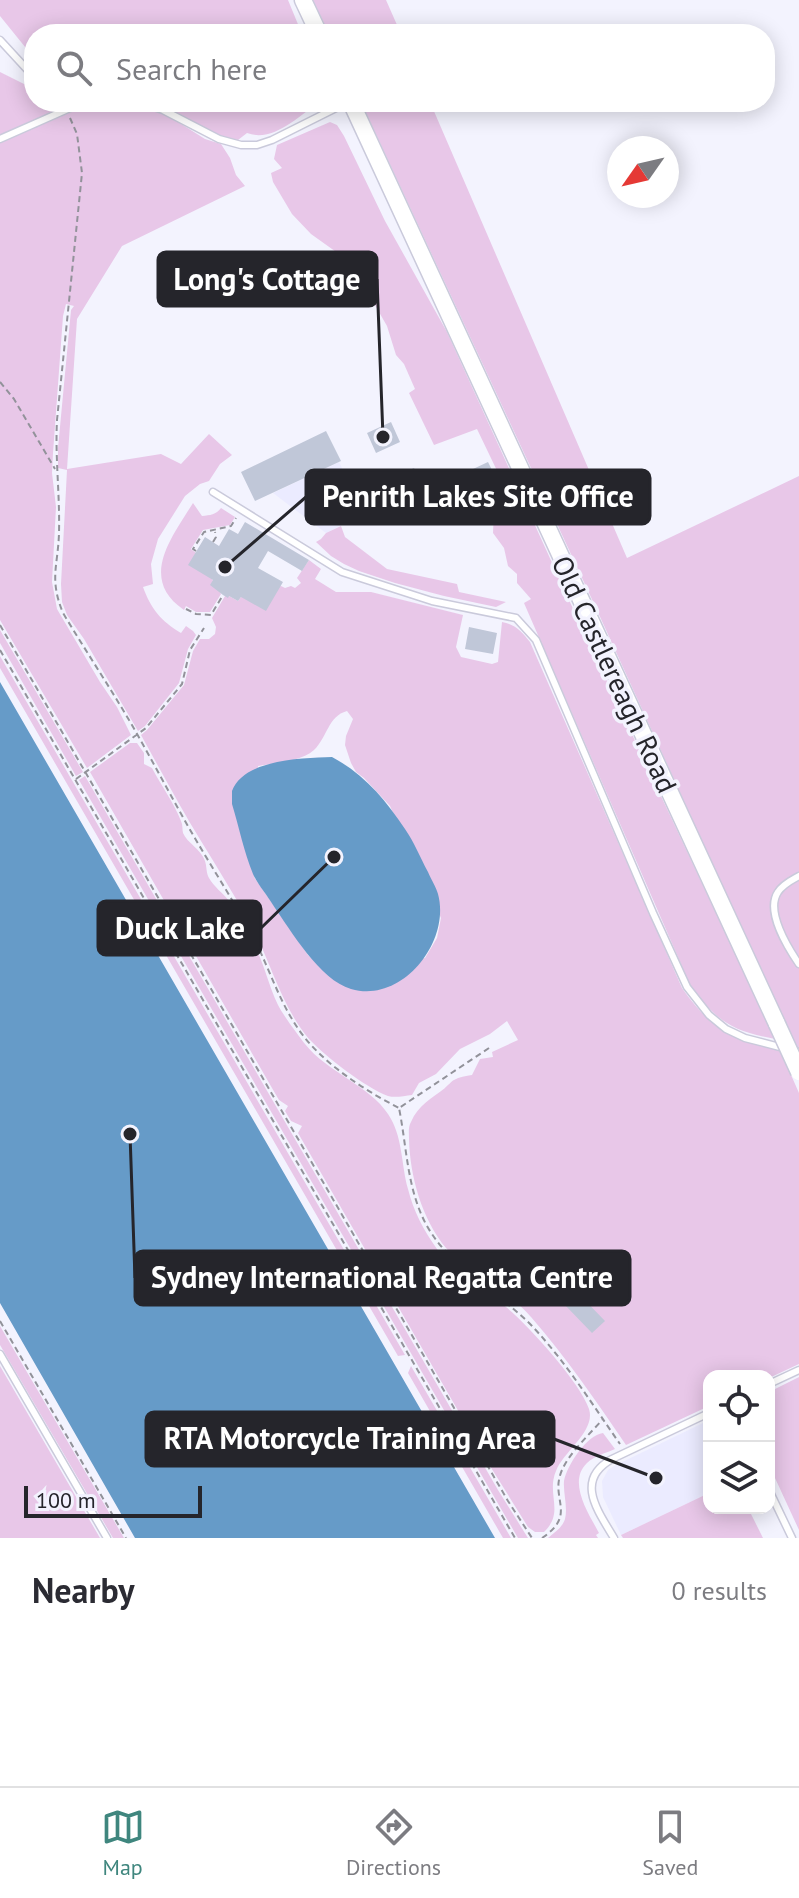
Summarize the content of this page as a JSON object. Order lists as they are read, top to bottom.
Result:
{
  "streets": {
    "street": ["Old Castlereagh Road"]
  },
  "places": [
    "Long's Cottage",
    "Penrith Lakes Site Office",
    "Duck Lake",
    "Sydney International Regatta Centre",
    "RTA Motorcycle Training Area"
  ],
  "scale_bar": "100 m",
  "north": "bottom left",
  "page": {
    "search": "Search here",
    "scale": "100 m",
    "heading": ["Nearby", "0 results"],
    "nav": ["Map", "Directions", "Saved"]
  }
}
